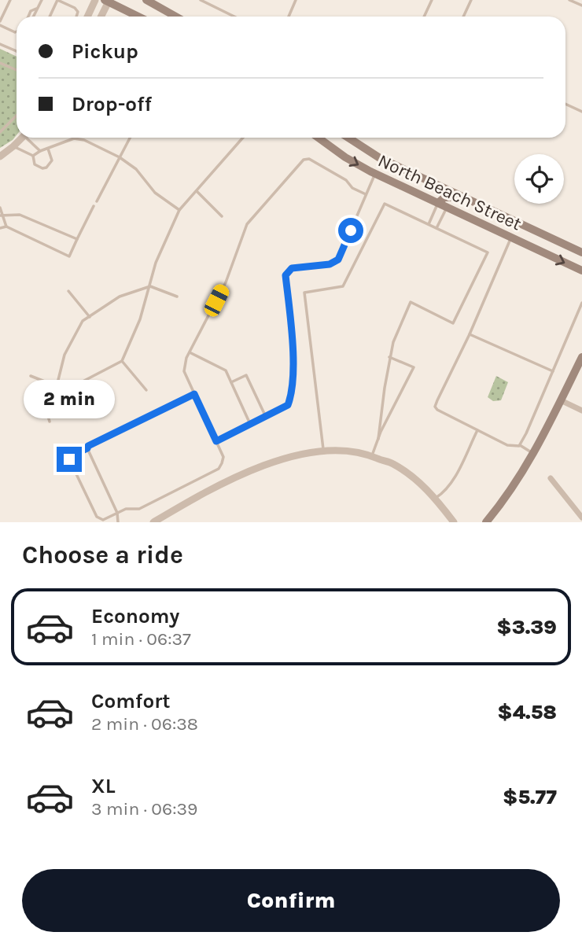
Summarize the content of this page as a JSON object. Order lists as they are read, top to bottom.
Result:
{
  "streets": {
    "main road": ["North Beach Street"]
  },
  "page": {
    "banner": ["Pickup", "Drop-off"],
    "bubble": "2 min",
    "heading": "Choose a ride",
    "list": [
      {
        "name": "Economy",
        "note": "1 min · 06:37",
        "value": "$3.39"
      },
      {
        "name": "Comfort",
        "note": "2 min · 06:38",
        "value": "$4.58"
      },
      {
        "name": "XL",
        "note": "3 min · 06:39",
        "value": "$5.77"
      }
    ],
    "buttons": "Confirm"
  }
}
